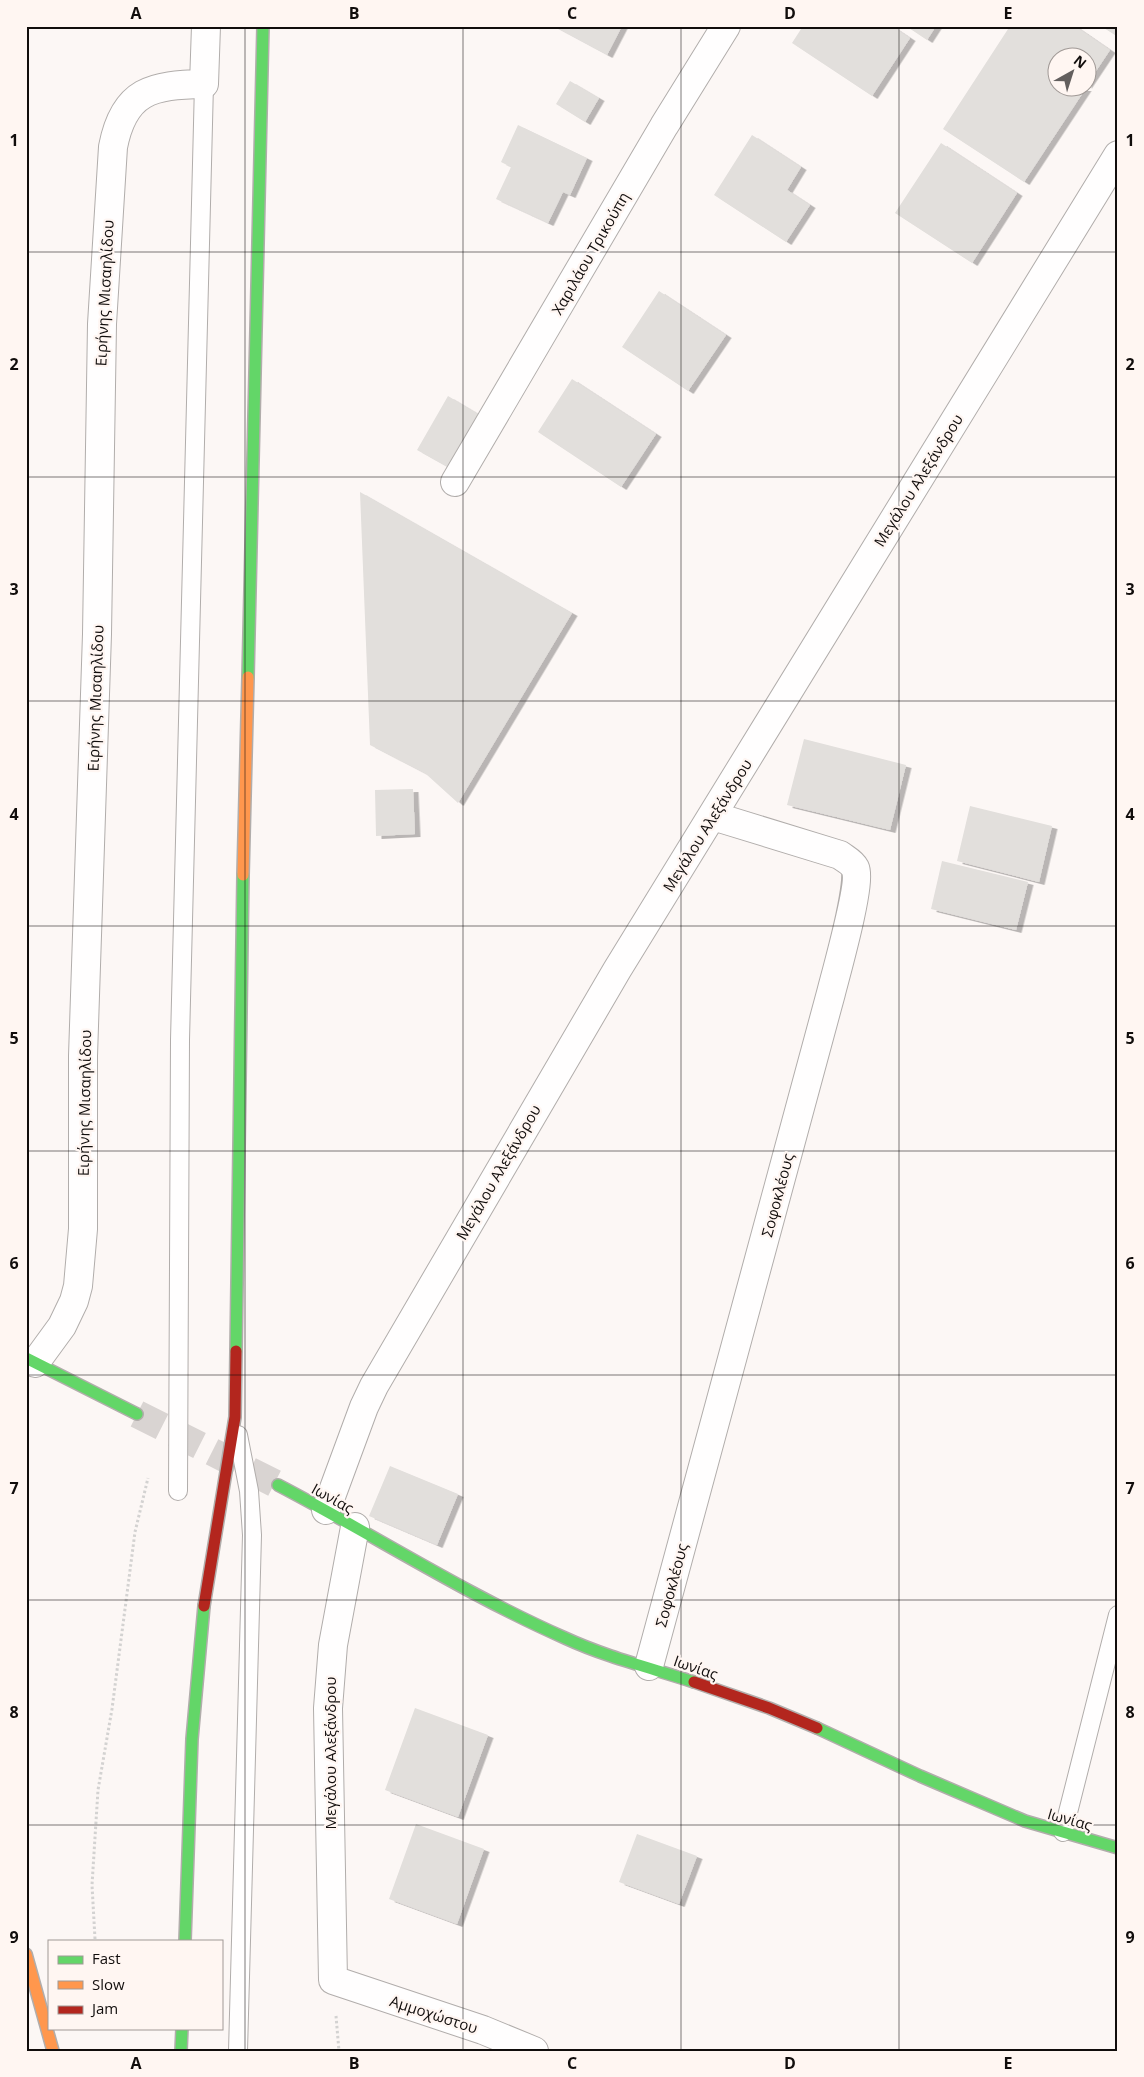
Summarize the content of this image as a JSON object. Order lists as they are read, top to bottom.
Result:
{
  "streets": {
    "main road": ["Ιωνίας"],
    "street": [
      "Χαριλάου Τρικούπη",
      "Ειρήνης Μισαηλίδου",
      "Μεγάλου Αλεξάνδρου",
      "Σοφοκλέους",
      "Αμμοχώστου"
    ]
  },
  "crossings": [
    ["Μεγάλου Αλεξάνδρου", "Σοφοκλέους"],
    ["Μεγάλου Αλεξάνδρου", "Ιωνίας"],
    ["Μεγάλου Αλεξάνδρου", "Αμμοχώστου"],
    ["Σοφοκλέους", "Ιωνίας"]
  ],
  "legend": ["Fast", "Slow", "Jam"],
  "north": "top right",
  "grid": {
    "columns": [
      "A",
      "B",
      "C",
      "D",
      "E"
    ],
    "rows": [
      "1",
      "2",
      "3",
      "4",
      "5",
      "6",
      "7",
      "8",
      "9"
    ]
  }
}
